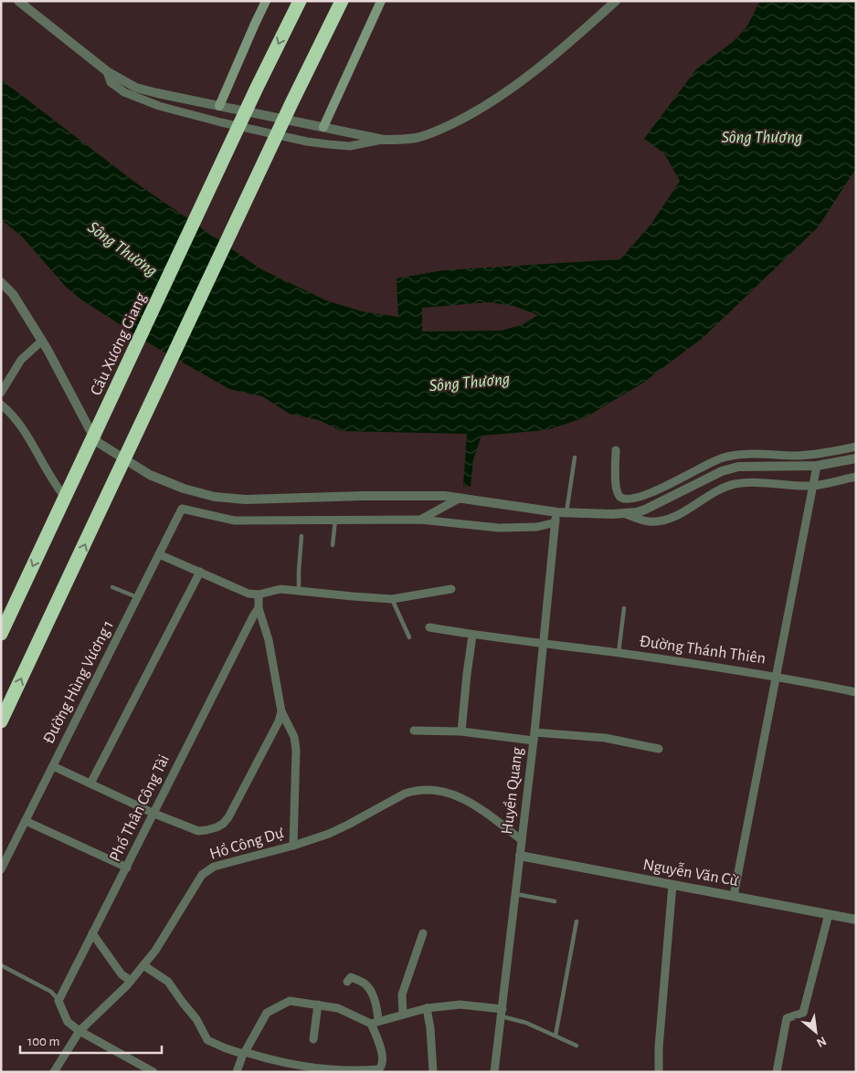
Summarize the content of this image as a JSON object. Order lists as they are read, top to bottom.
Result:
{
  "streets": {
    "highway": ["Cầu Xương Giang"],
    "street": [
      "Đường Thánh Thiên",
      "Đường Hùng Vương 1",
      "Huyền Quang",
      "Phố Thân Công Tài",
      "Hồ Công Dự",
      "Nguyễn Văn Cừ"
    ]
  },
  "crossings": [
    ["Đường Thánh Thiên", "Huyền Quang"],
    ["Huyền Quang", "Hồ Công Dự"],
    ["Huyền Quang", "Nguyễn Văn Cừ"]
  ],
  "water": ["Sông Thương"],
  "scale_bar": "100 m",
  "north": "bottom right"
}
